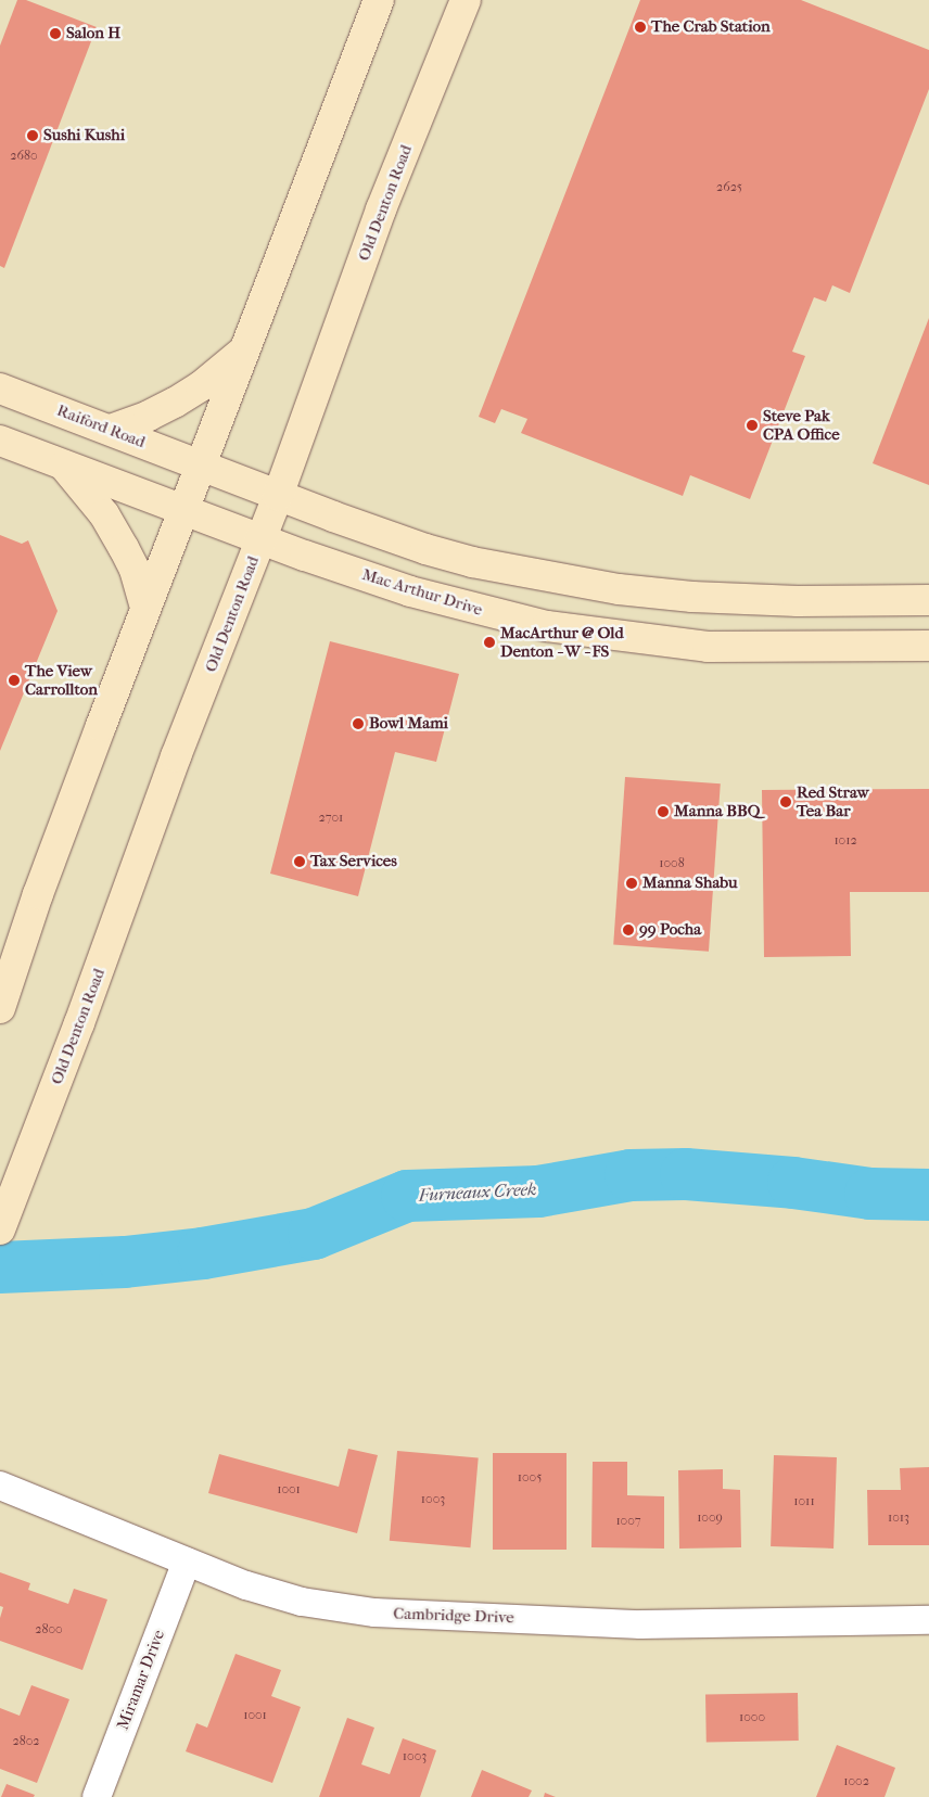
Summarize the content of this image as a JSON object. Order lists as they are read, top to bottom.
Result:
{
  "streets": {
    "main road": ["Old Denton Road", "Raiford Road", "Mac Arthur Drive"],
    "street": ["Cambridge Drive", "Miramar Drive"]
  },
  "crossings": [
    ["Old Denton Road", "Mac Arthur Drive"],
    ["Cambridge Drive", "Miramar Drive"]
  ],
  "water": ["Furneaux Creek"],
  "places": [
    "The Crab Station",
    "Salon H",
    "Sushi Kushi",
    "Steve Pak CPA Office",
    "MacArthur @ Old Denton - W - FS",
    "The View Carrollton",
    "Bowl Mami",
    "Red Straw Tea Bar",
    "Manna BBQ",
    "Tax Services",
    "Manna Shabu",
    "99 Pocha"
  ],
  "house_numbers": [
    "2680",
    "2625",
    "2701",
    "1012",
    "1008",
    "1005",
    "1001",
    "1003",
    "1011",
    "1009",
    "1013",
    "1007",
    "2800",
    "1001",
    "1000",
    "2802",
    "1003",
    "1002"
  ]
}
